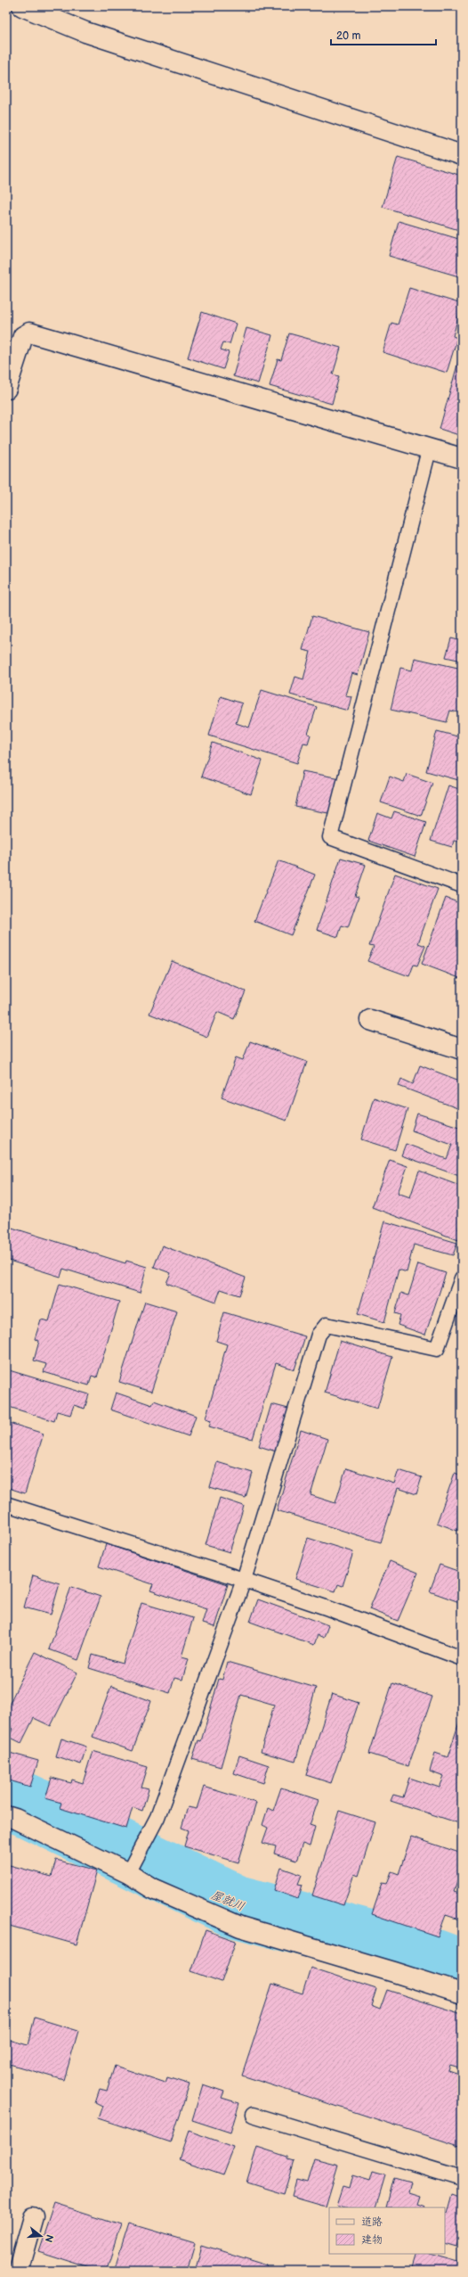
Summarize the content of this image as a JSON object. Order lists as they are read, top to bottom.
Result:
{
  "water": ["屋就川"],
  "legend": ["道路", "建物"],
  "scale_bar": "20 m",
  "north": "right"
}
